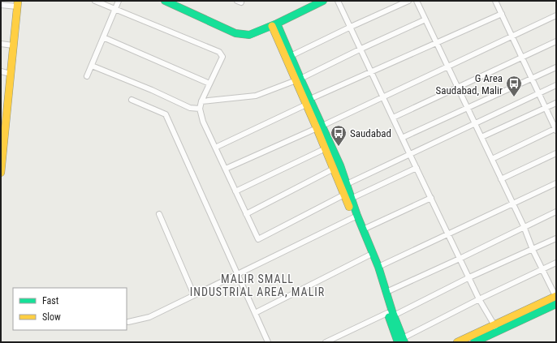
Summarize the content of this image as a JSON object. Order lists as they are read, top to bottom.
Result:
{
  "districts": ["MALIR SMALL INDUSTRIAL AREA, MALIR"],
  "places": {
    "bus stop": ["G Area Saudabad, Malir", "Saudabad"]
  },
  "legend": ["Fast", "Slow"]
}
